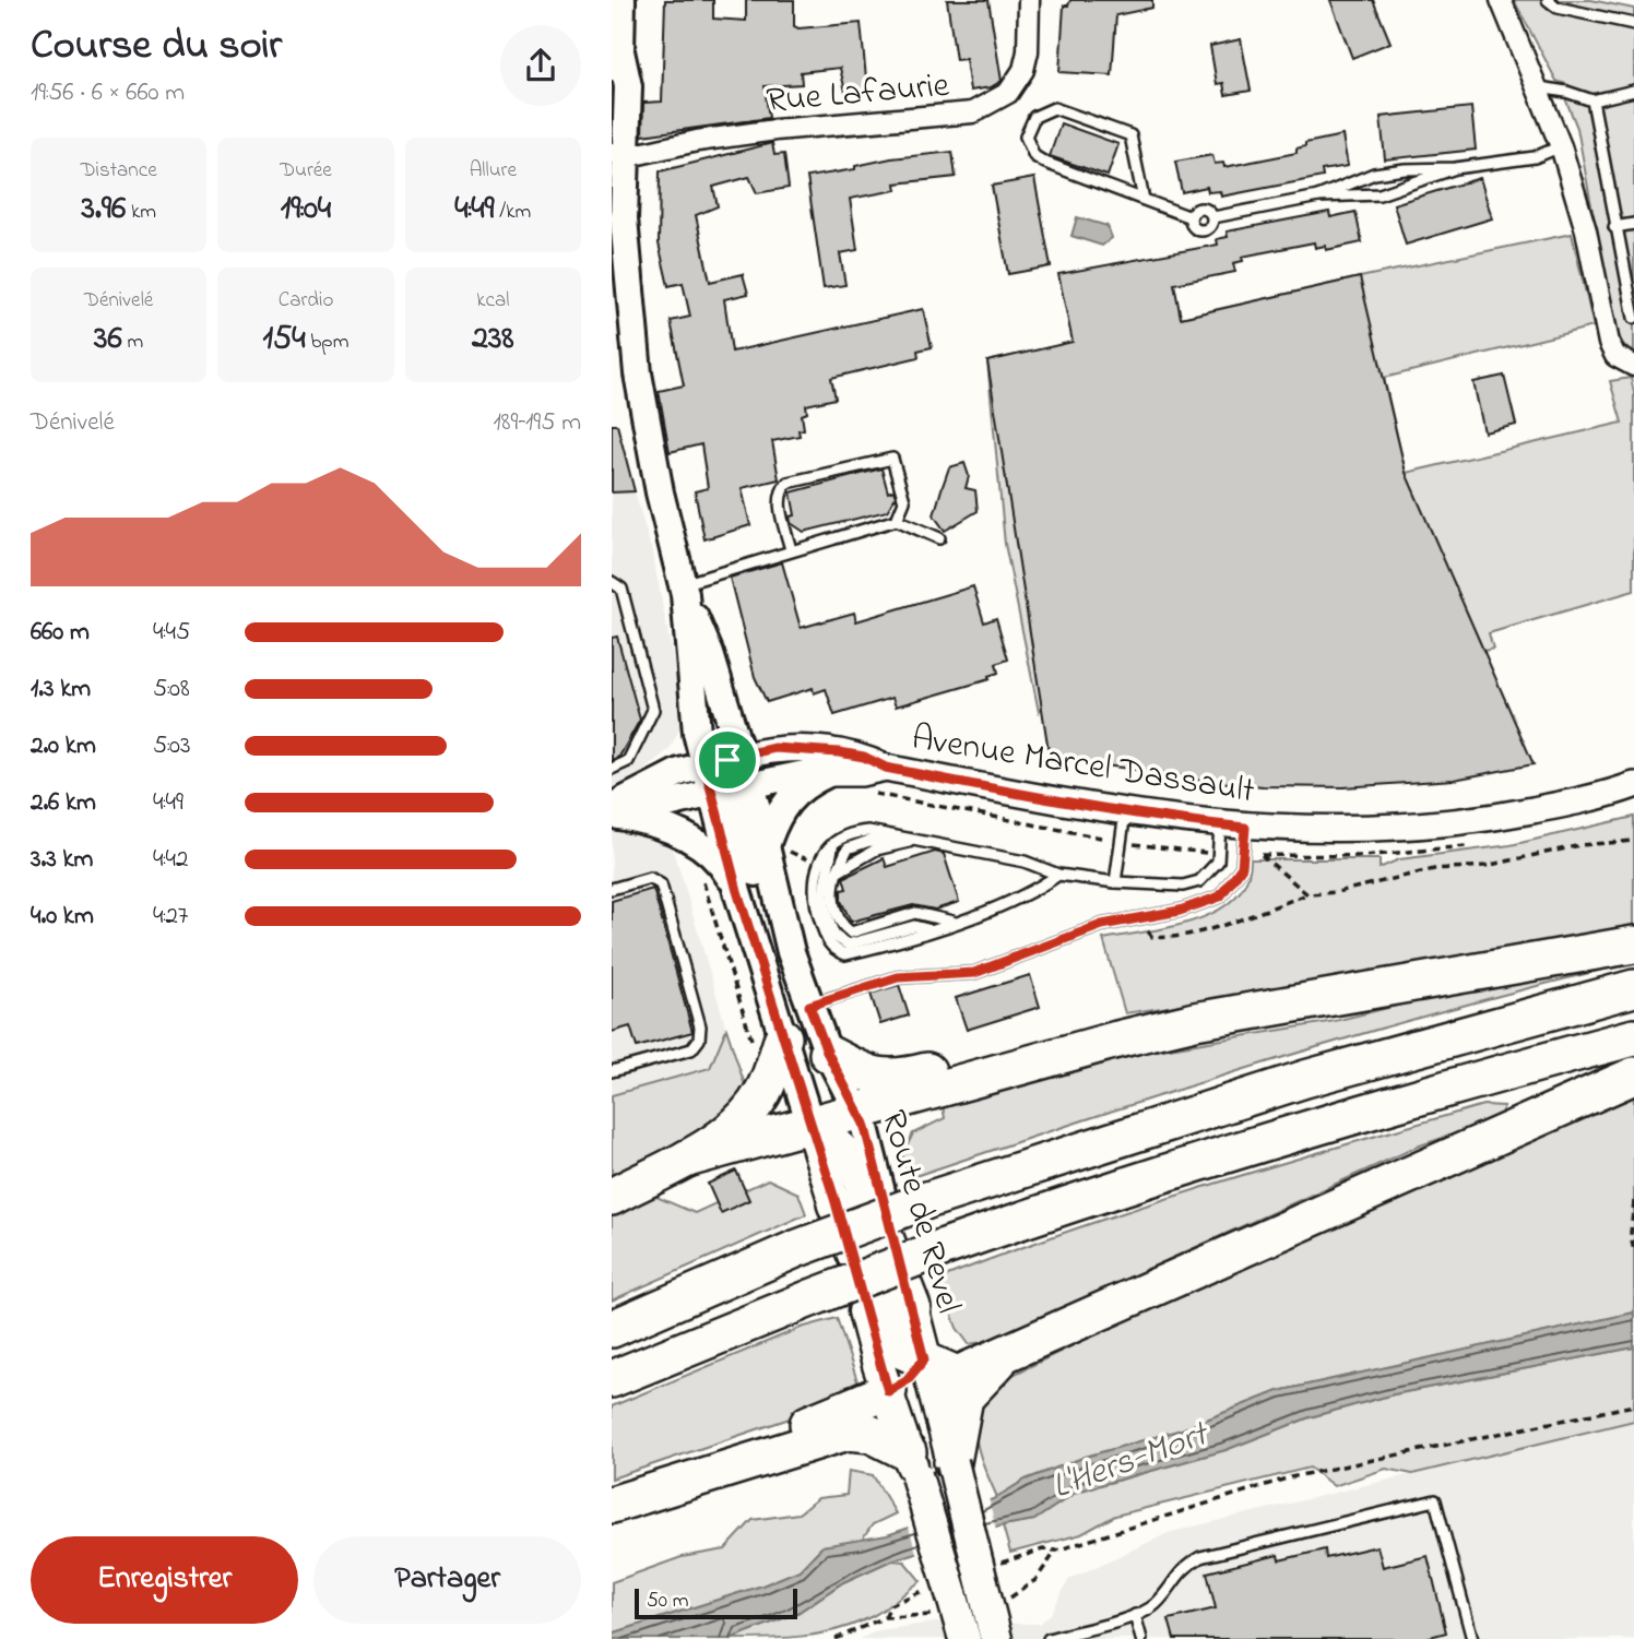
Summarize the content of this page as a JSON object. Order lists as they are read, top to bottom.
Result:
{
  "streets": {
    "main road": ["Route de Revel"],
    "street": ["Rue Lafaurie", "Avenue Marcel Dassault"]
  },
  "crossings": [
    ["Rue Lafaurie", "Route de Revel"],
    ["Avenue Marcel Dassault", "Route de Revel"]
  ],
  "water": ["L'Hers-Mort"],
  "scale_bar": "50 m",
  "page": {
    "heading": ["Course du soir", "19:56 · 6 × 660 m"],
    "stats": [
      ["Distance", "3.96 km"],
      ["Durée", "19:04"],
      ["Allure", "4:49 /km"],
      ["Dénivelé", "36 m"],
      ["Cardio", "154 bpm"],
      ["kcal", "238"]
    ],
    "chart": ["Dénivelé", "189–195 m"],
    "list": [
      {
        "name": "660 m",
        "note": "4:45"
      },
      {
        "name": "1.3 km",
        "note": "5:08"
      },
      {
        "name": "2.0 km",
        "note": "5:03"
      },
      {
        "name": "2.6 km",
        "note": "4:49"
      },
      {
        "name": "3.3 km",
        "note": "4:42"
      },
      {
        "name": "4.0 km",
        "note": "4:27"
      }
    ],
    "buttons": ["Enregistrer", "Partager"],
    "scale": "50 m"
  }
}
